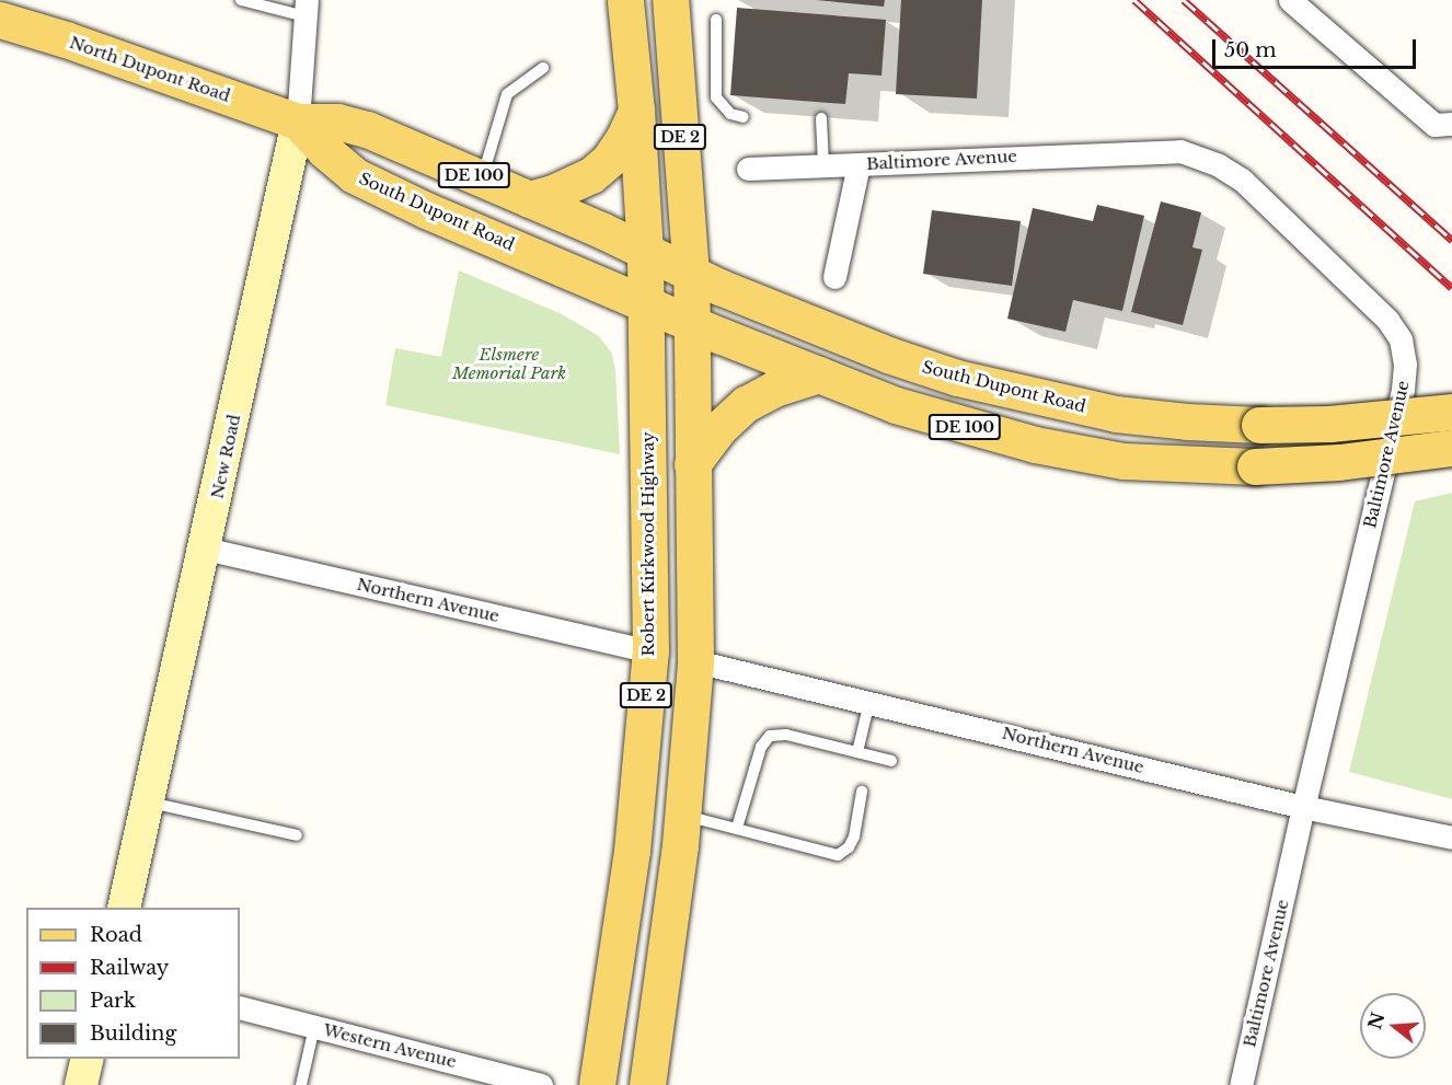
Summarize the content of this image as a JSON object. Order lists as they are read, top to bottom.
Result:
{
  "streets": {
    "main road": [
      "North Dupont Road",
      "DE 2",
      "DE 100",
      "South Dupont Road",
      "Robert Kirkwood Highway"
    ],
    "street": [
      "Baltimore Avenue",
      "New Road",
      "Northern Avenue",
      "Western Avenue"
    ]
  },
  "crossings": [
    ["North Dupont Road", "South Dupont Road"],
    ["North Dupont Road", "New Road"],
    ["DE 2", "South Dupont Road"],
    ["DE 2", "Northern Avenue"],
    ["Baltimore Avenue", "Northern Avenue"],
    ["South Dupont Road", "New Road"],
    ["South Dupont Road", "Robert Kirkwood Highway"],
    ["New Road", "Northern Avenue"],
    ["Robert Kirkwood Highway", "Northern Avenue"]
  ],
  "parks": ["Elsmere Memorial Park"],
  "legend": [
    "Road",
    "Railway",
    "Park",
    "Building"
  ],
  "scale_bar": "50 m",
  "north": "left"
}
